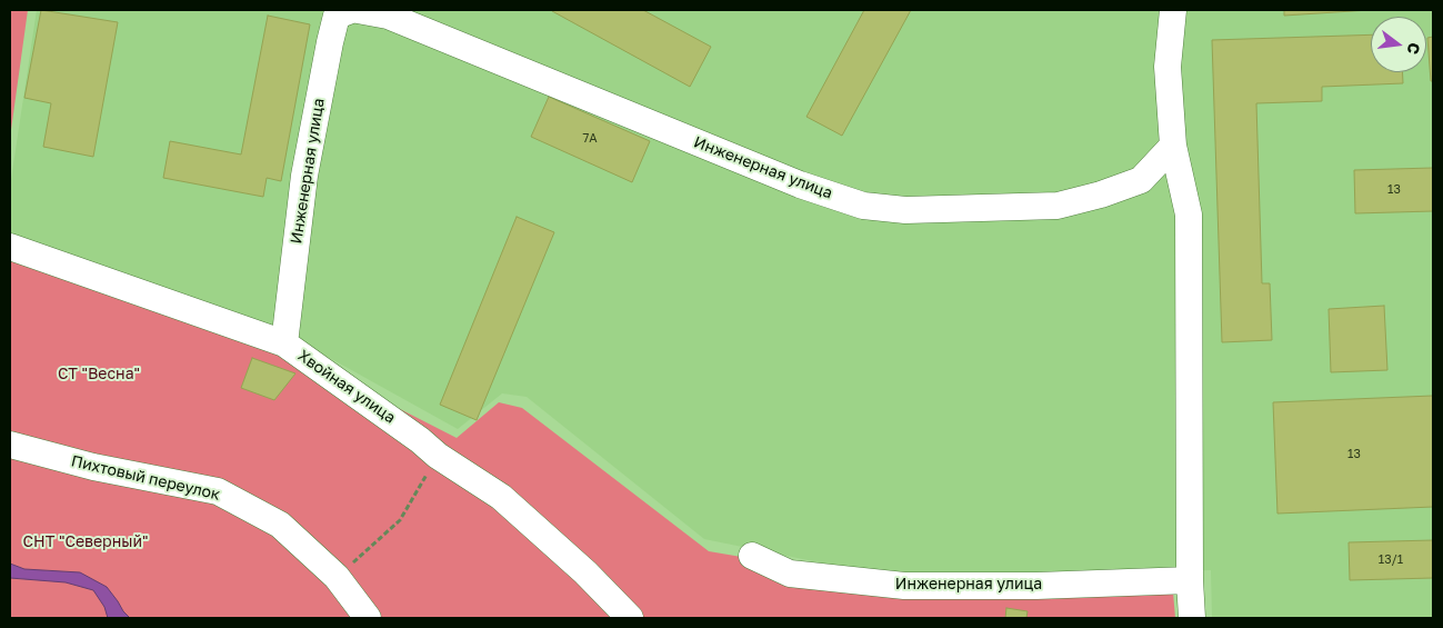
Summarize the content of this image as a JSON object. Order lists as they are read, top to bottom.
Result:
{
  "streets": {
    "street": ["Инженерная улица", "Хвойная улица", "Пихтовый переулок"]
  },
  "crossings": [
    ["Инженерная улица", "Хвойная улица"]
  ],
  "parks": ["СТ \"Весна\"", "СНТ \"Северный\""],
  "house_numbers": [
    "7А",
    "13",
    "13",
    "13/1"
  ],
  "north": "right"
}
